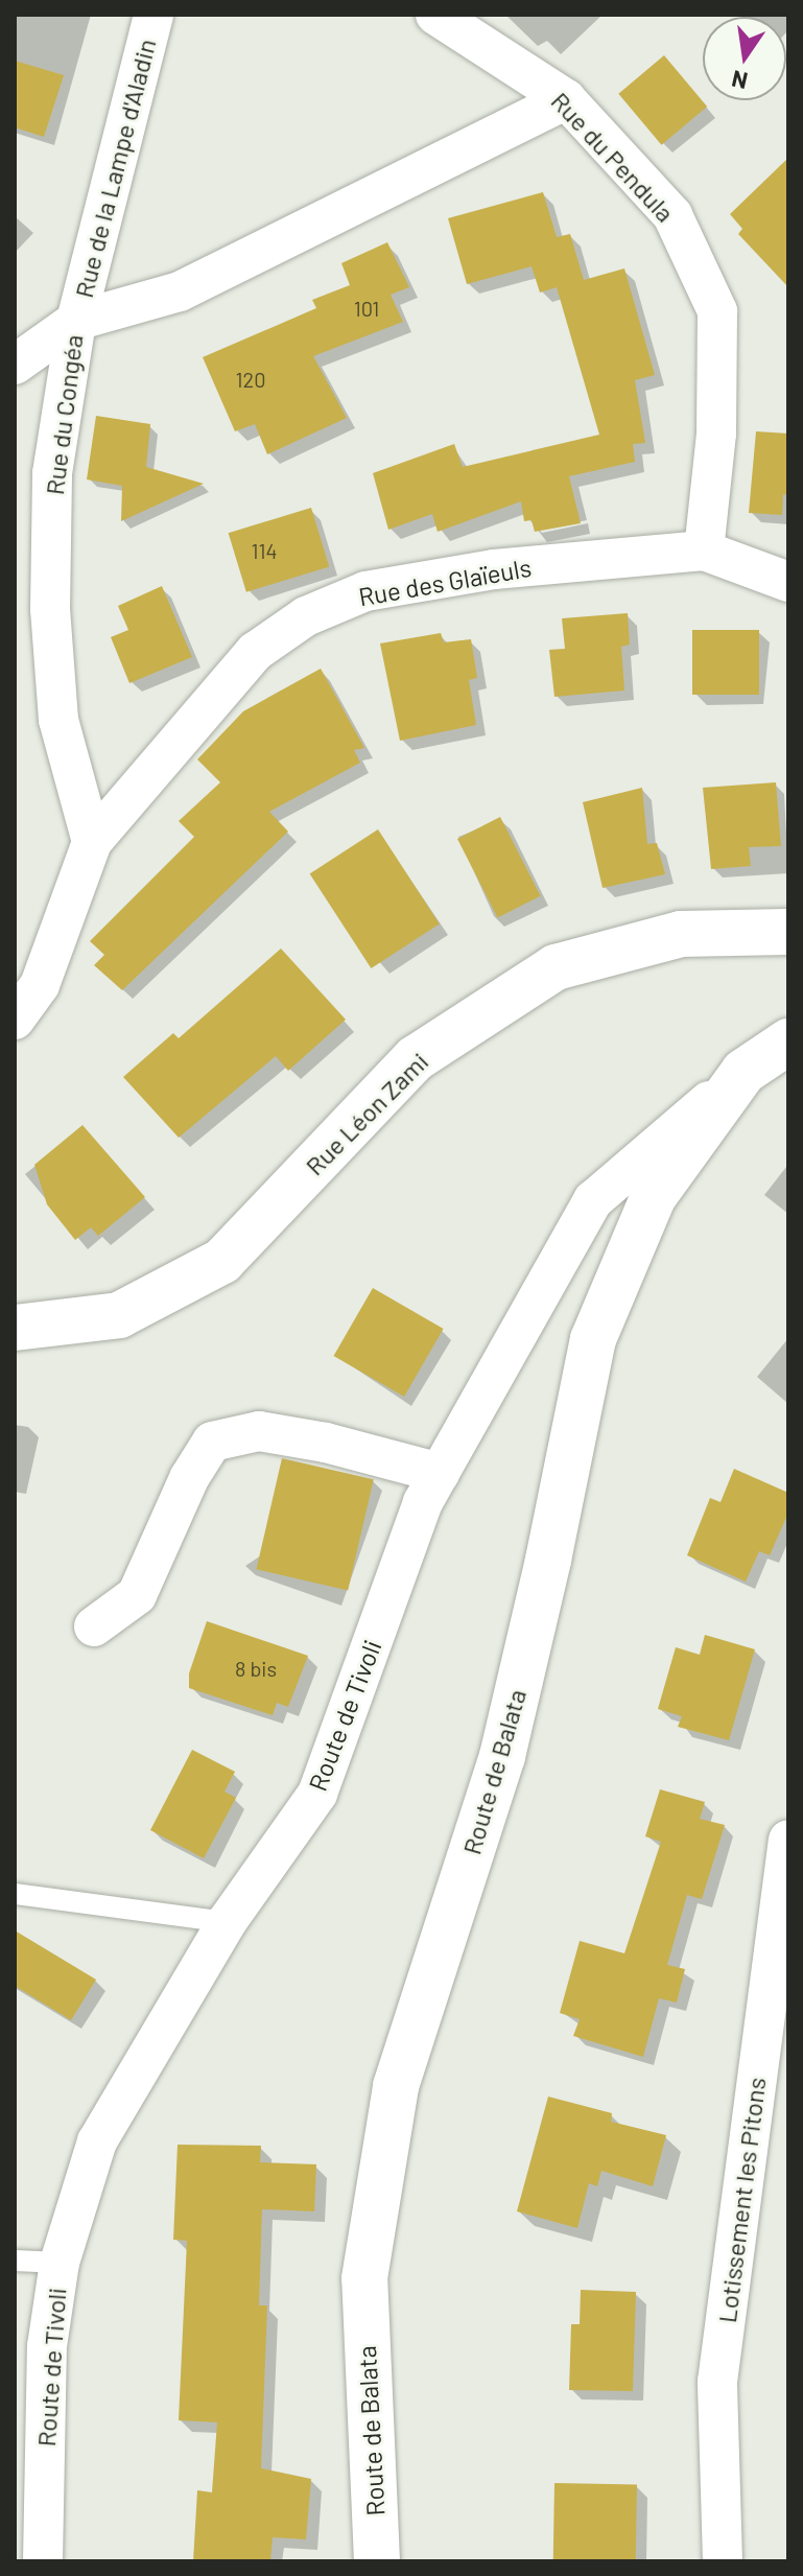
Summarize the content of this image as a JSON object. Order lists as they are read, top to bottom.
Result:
{
  "streets": {
    "main road": ["Rue Léon Zami", "Route de Balata"],
    "street": [
      "Rue du Pendula",
      "Rue de la Lampe d'Aladin",
      "Rue du Congéa",
      "Rue des Glaïeuls",
      "Route de Tivoli",
      "Lotissement les Pitons"
    ]
  },
  "crossings": [
    ["Rue du Pendula", "Rue du Congéa"],
    ["Rue du Pendula", "Rue des Glaïeuls"],
    ["Rue de la Lampe d'Aladin", "Rue du Congéa"],
    ["Rue du Congéa", "Rue des Glaïeuls"],
    ["Route de Tivoli", "Route de Balata"]
  ],
  "house_numbers": [
    "101",
    "120",
    "114",
    "8 bis"
  ],
  "north": "bottom"
}
